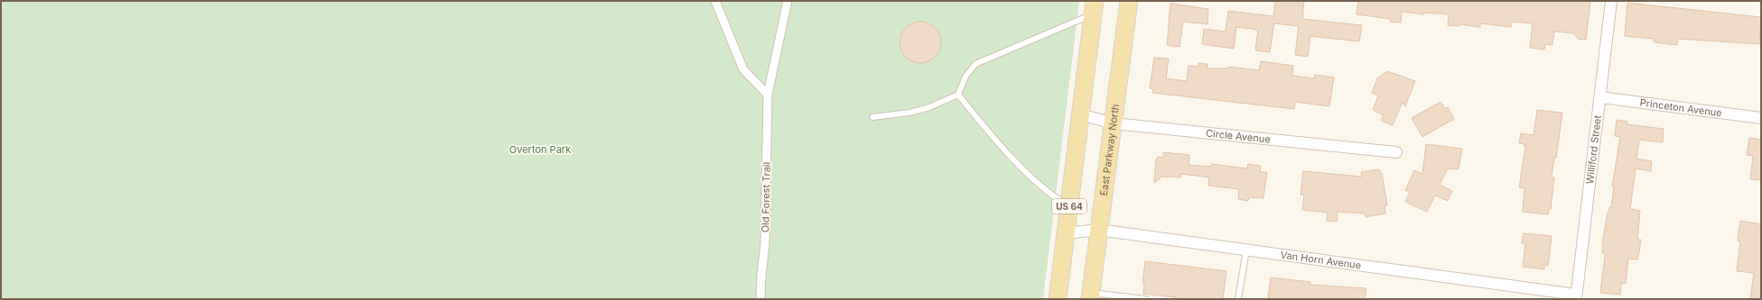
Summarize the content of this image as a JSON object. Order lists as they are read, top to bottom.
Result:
{
  "streets": {
    "main road": ["East Parkway North", "US 64"],
    "street": [
      "Princeton Avenue",
      "Circle Avenue",
      "Williford Street",
      "Old Forest Trail",
      "Van Horn Avenue"
    ]
  },
  "crossings": [
    ["Princeton Avenue", "Williford Street"],
    ["Circle Avenue", "East Parkway North"],
    ["Circle Avenue", "US 64"],
    ["East Parkway North", "Van Horn Avenue"],
    ["Williford Street", "Van Horn Avenue"],
    ["US 64", "Van Horn Avenue"]
  ],
  "parks": ["Overton Park"]
}
